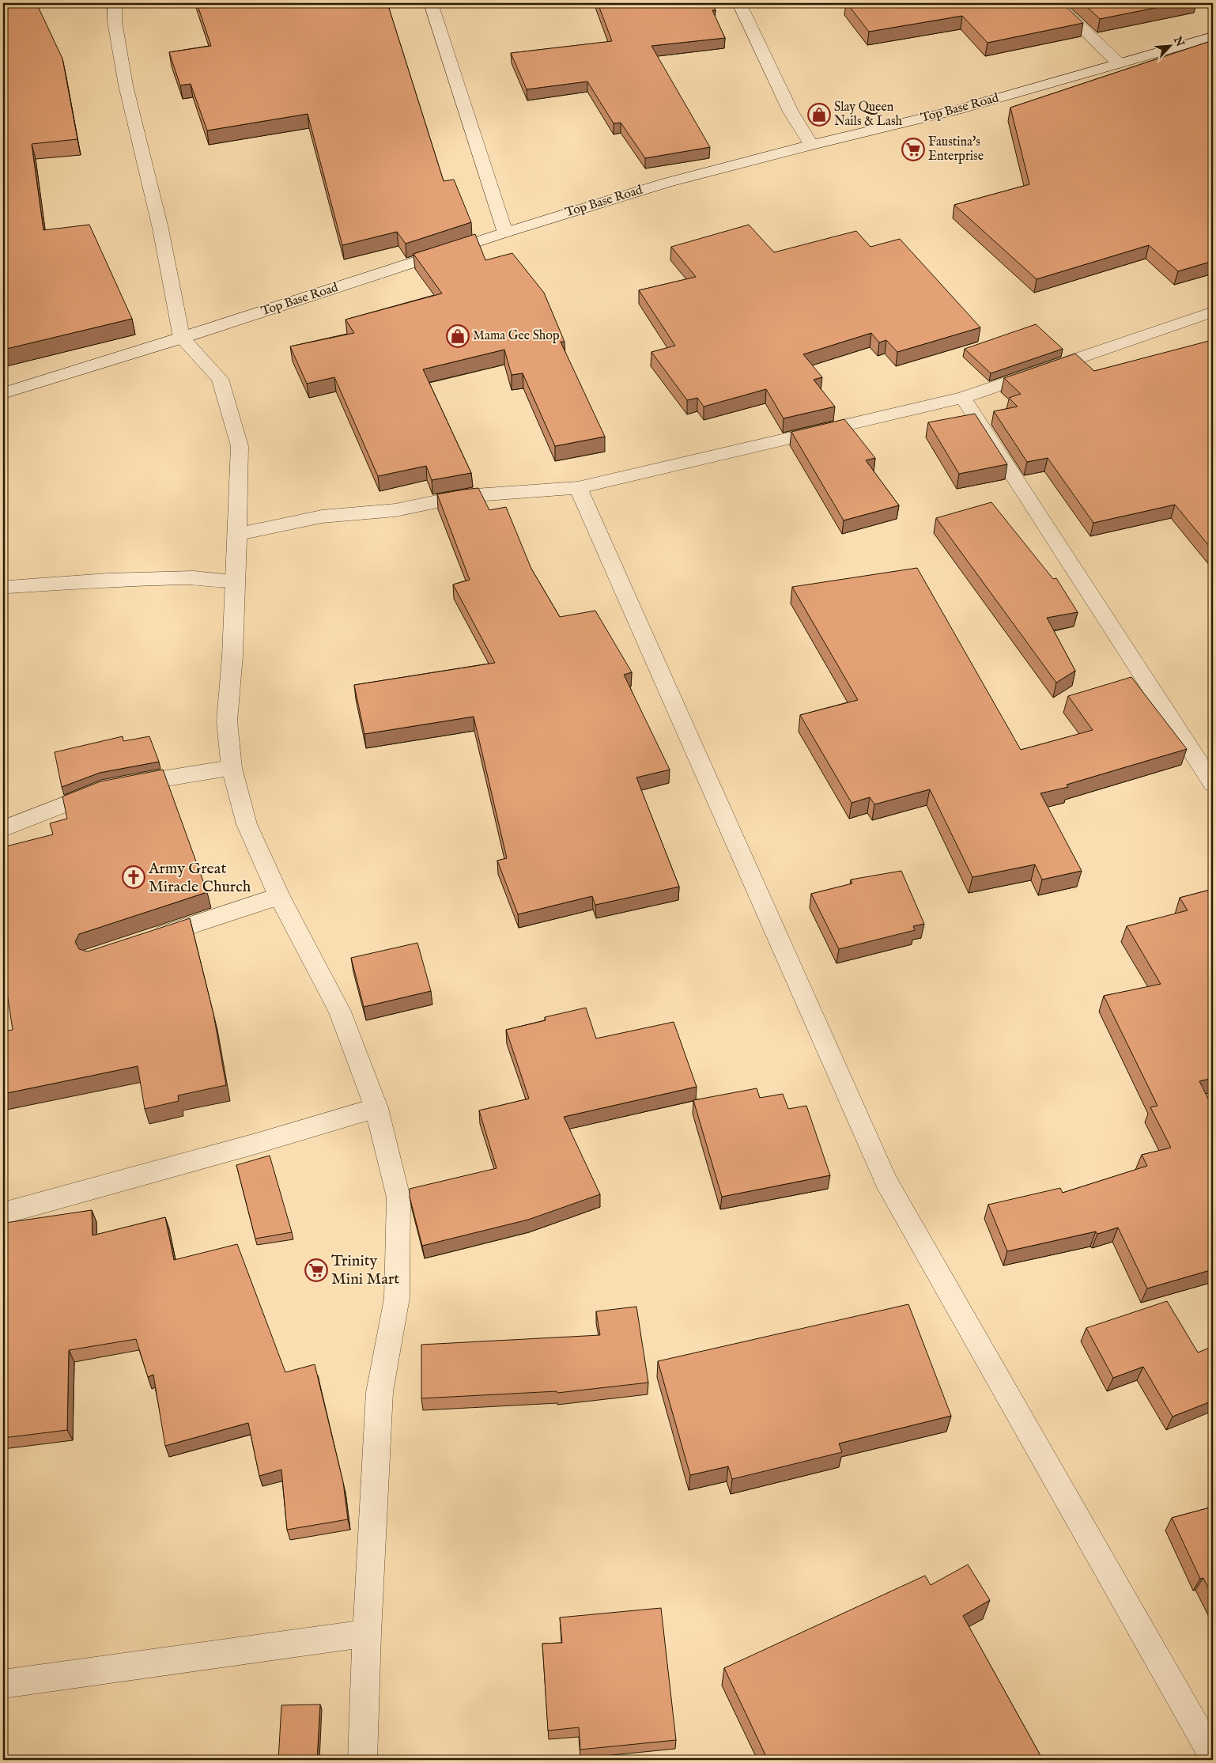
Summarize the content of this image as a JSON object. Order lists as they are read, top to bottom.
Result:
{
  "streets": {
    "street": ["Top Base Road"]
  },
  "places": {
    "shop": ["Slay Queen Nails & Lash", "Mama Gee Shop"],
    "supermarket": ["Faustina's Enterprise", "Trinity Mini Mart"],
    "church": ["Army Great Miracle Church"]
  },
  "north": "top right"
}
